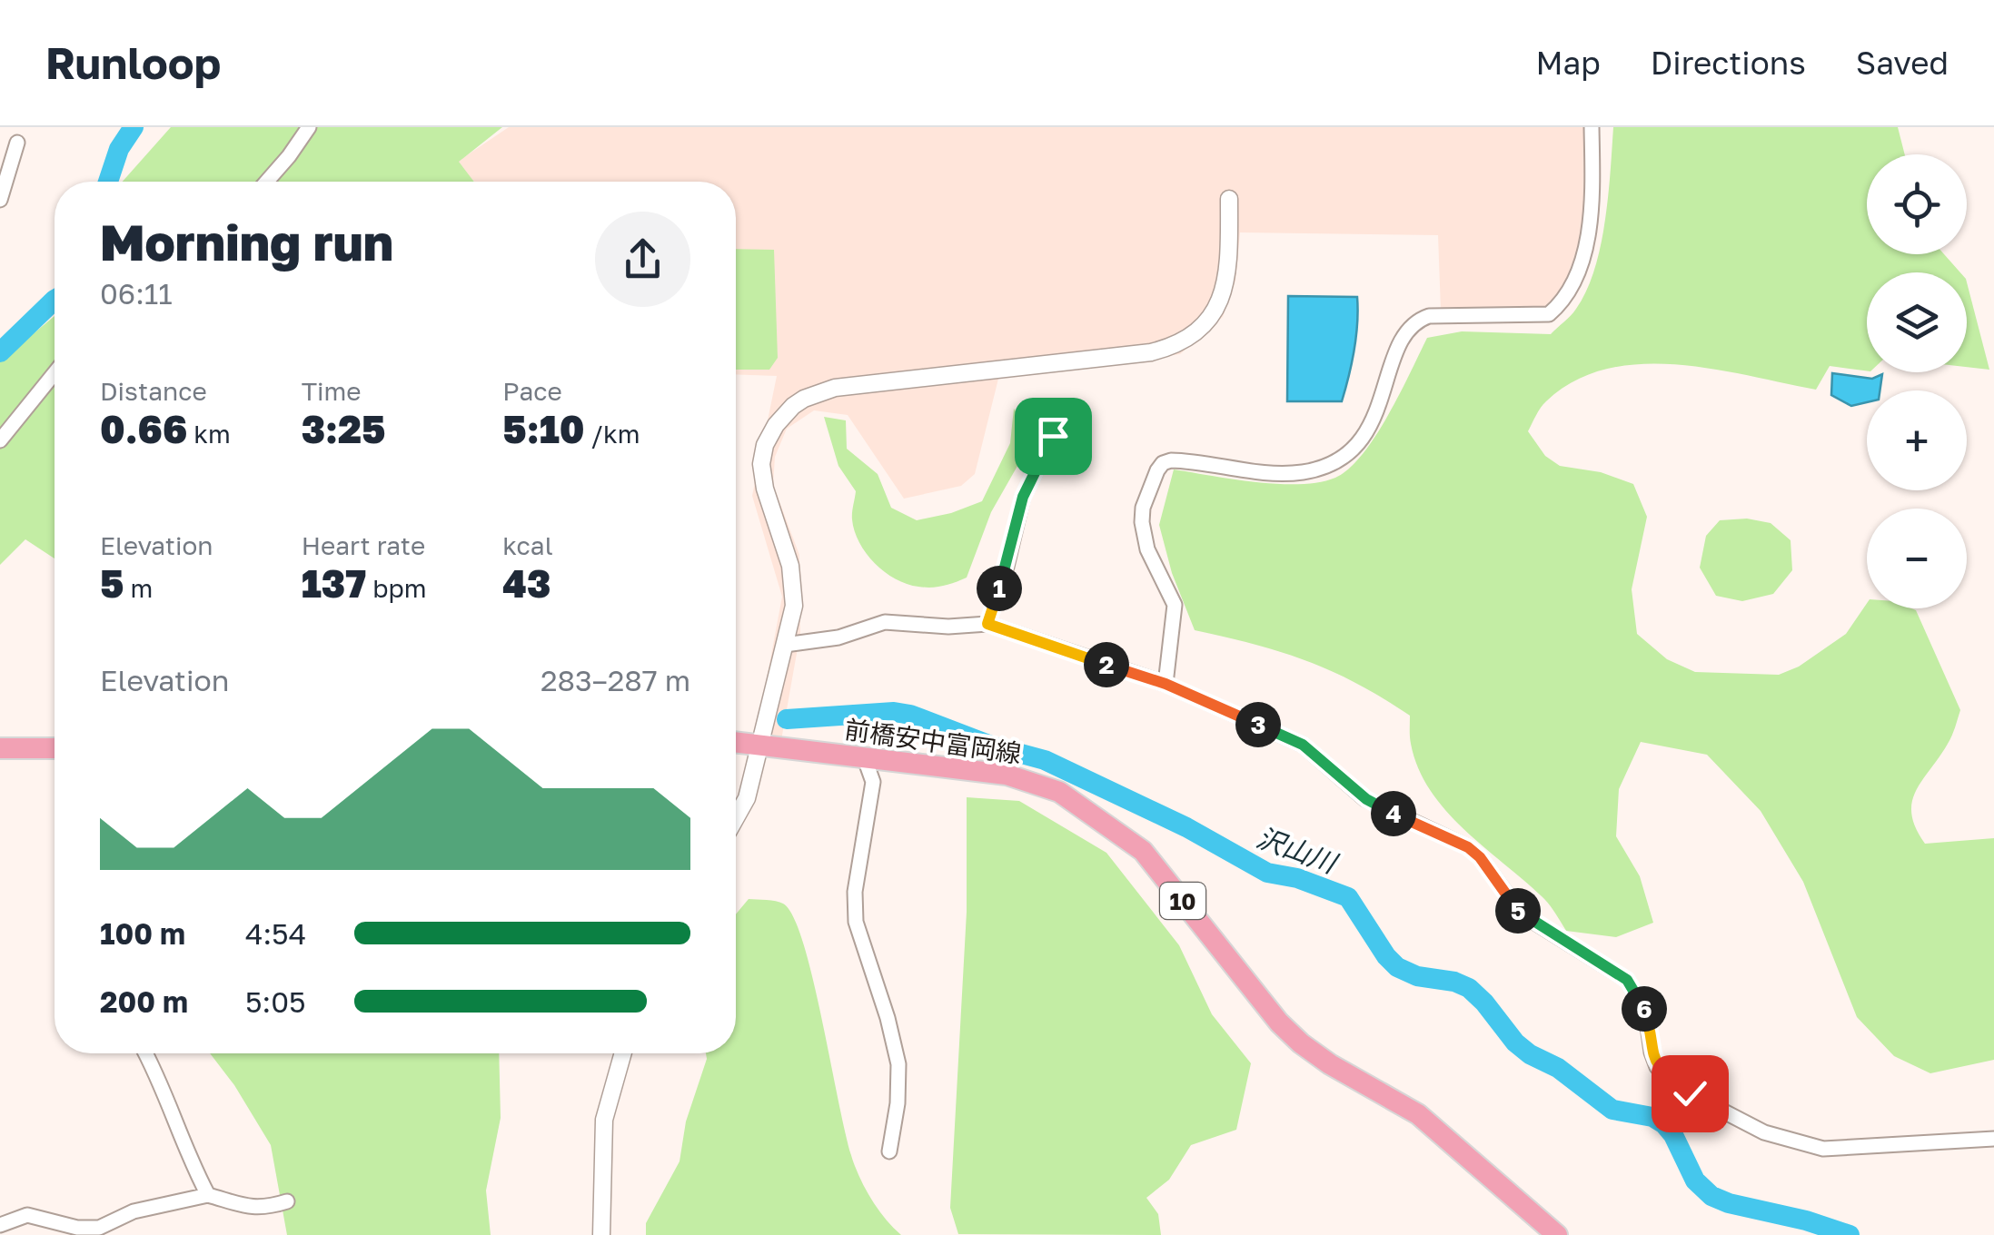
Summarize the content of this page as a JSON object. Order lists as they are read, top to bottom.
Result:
{
  "streets": {
    "main road": ["前橋安中富岡線", "10"]
  },
  "water": ["沢山川"],
  "page": {
    "header": "Runloop",
    "nav": ["Map", "Directions", "Saved"],
    "map_buttons": ["+", "−"],
    "heading": ["Morning run", "06:11"],
    "stats": [
      ["Distance", "0.66 km"],
      ["Time", "3:25"],
      ["Pace", "5:10 /km"],
      ["Elevation", "5 m"],
      ["Heart rate", "137 bpm"],
      ["kcal", "43"]
    ],
    "pins": [
      "1",
      "2",
      "3",
      "4",
      "5",
      "6"
    ],
    "chart": ["Elevation", "283–287 m"],
    "list": [
      {
        "name": "100 m",
        "note": "4:54"
      },
      {
        "name": "200 m",
        "note": "5:05"
      }
    ]
  }
}
